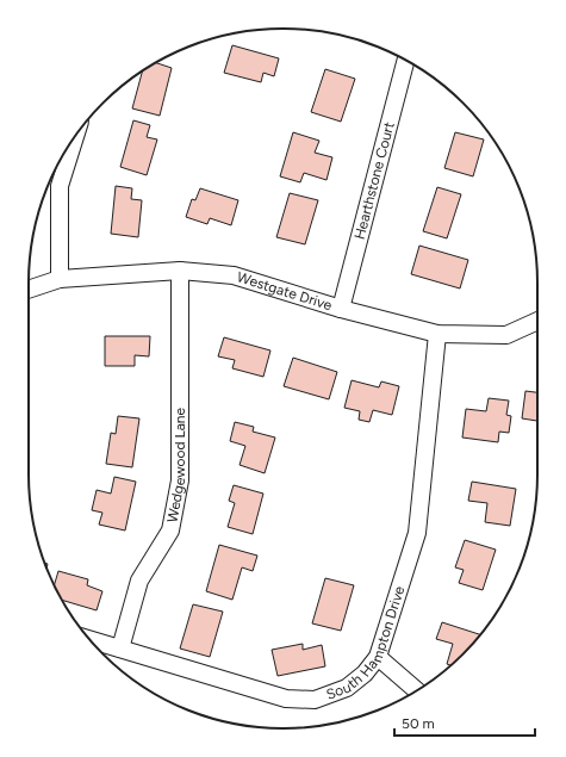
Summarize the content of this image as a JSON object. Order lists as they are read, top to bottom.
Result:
{
  "streets": {
    "street": [
      "Hearthstone Court",
      "Westgate Drive",
      "Wedgewood Lane",
      "South Hampton Drive"
    ]
  },
  "crossings": [
    ["Hearthstone Court", "Westgate Drive"],
    ["Westgate Drive", "Wedgewood Lane"],
    ["Westgate Drive", "South Hampton Drive"],
    ["Wedgewood Lane", "South Hampton Drive"]
  ],
  "scale_bar": "50 m"
}
